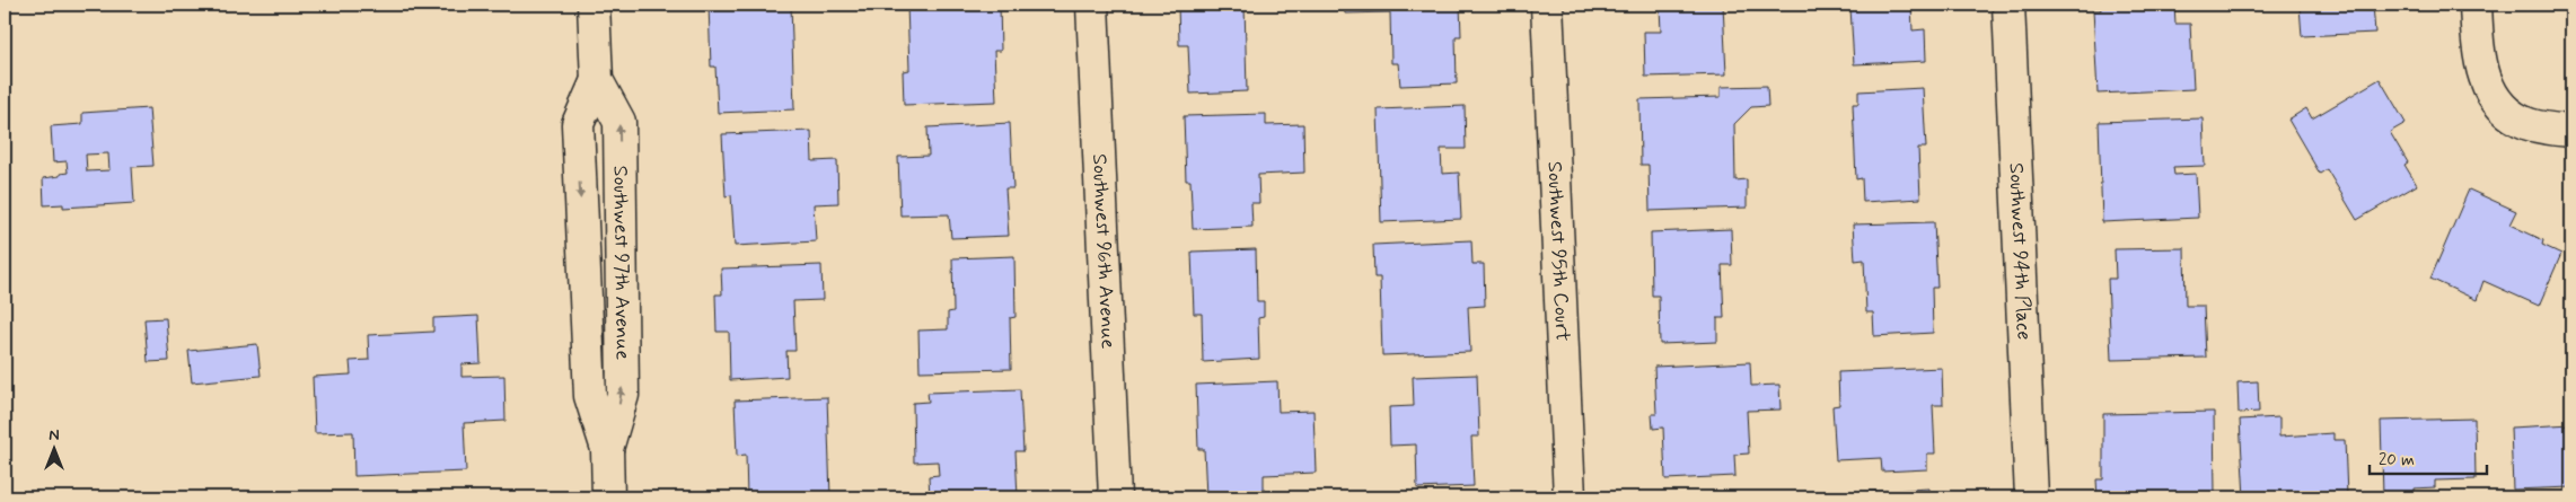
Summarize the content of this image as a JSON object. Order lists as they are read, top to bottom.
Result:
{
  "streets": {
    "street": [
      "Southwest 95th Court",
      "Southwest 94th Place",
      "Southwest 96th Avenue",
      "Southwest 97th Avenue"
    ]
  },
  "scale_bar": "20 m",
  "north": "top"
}
